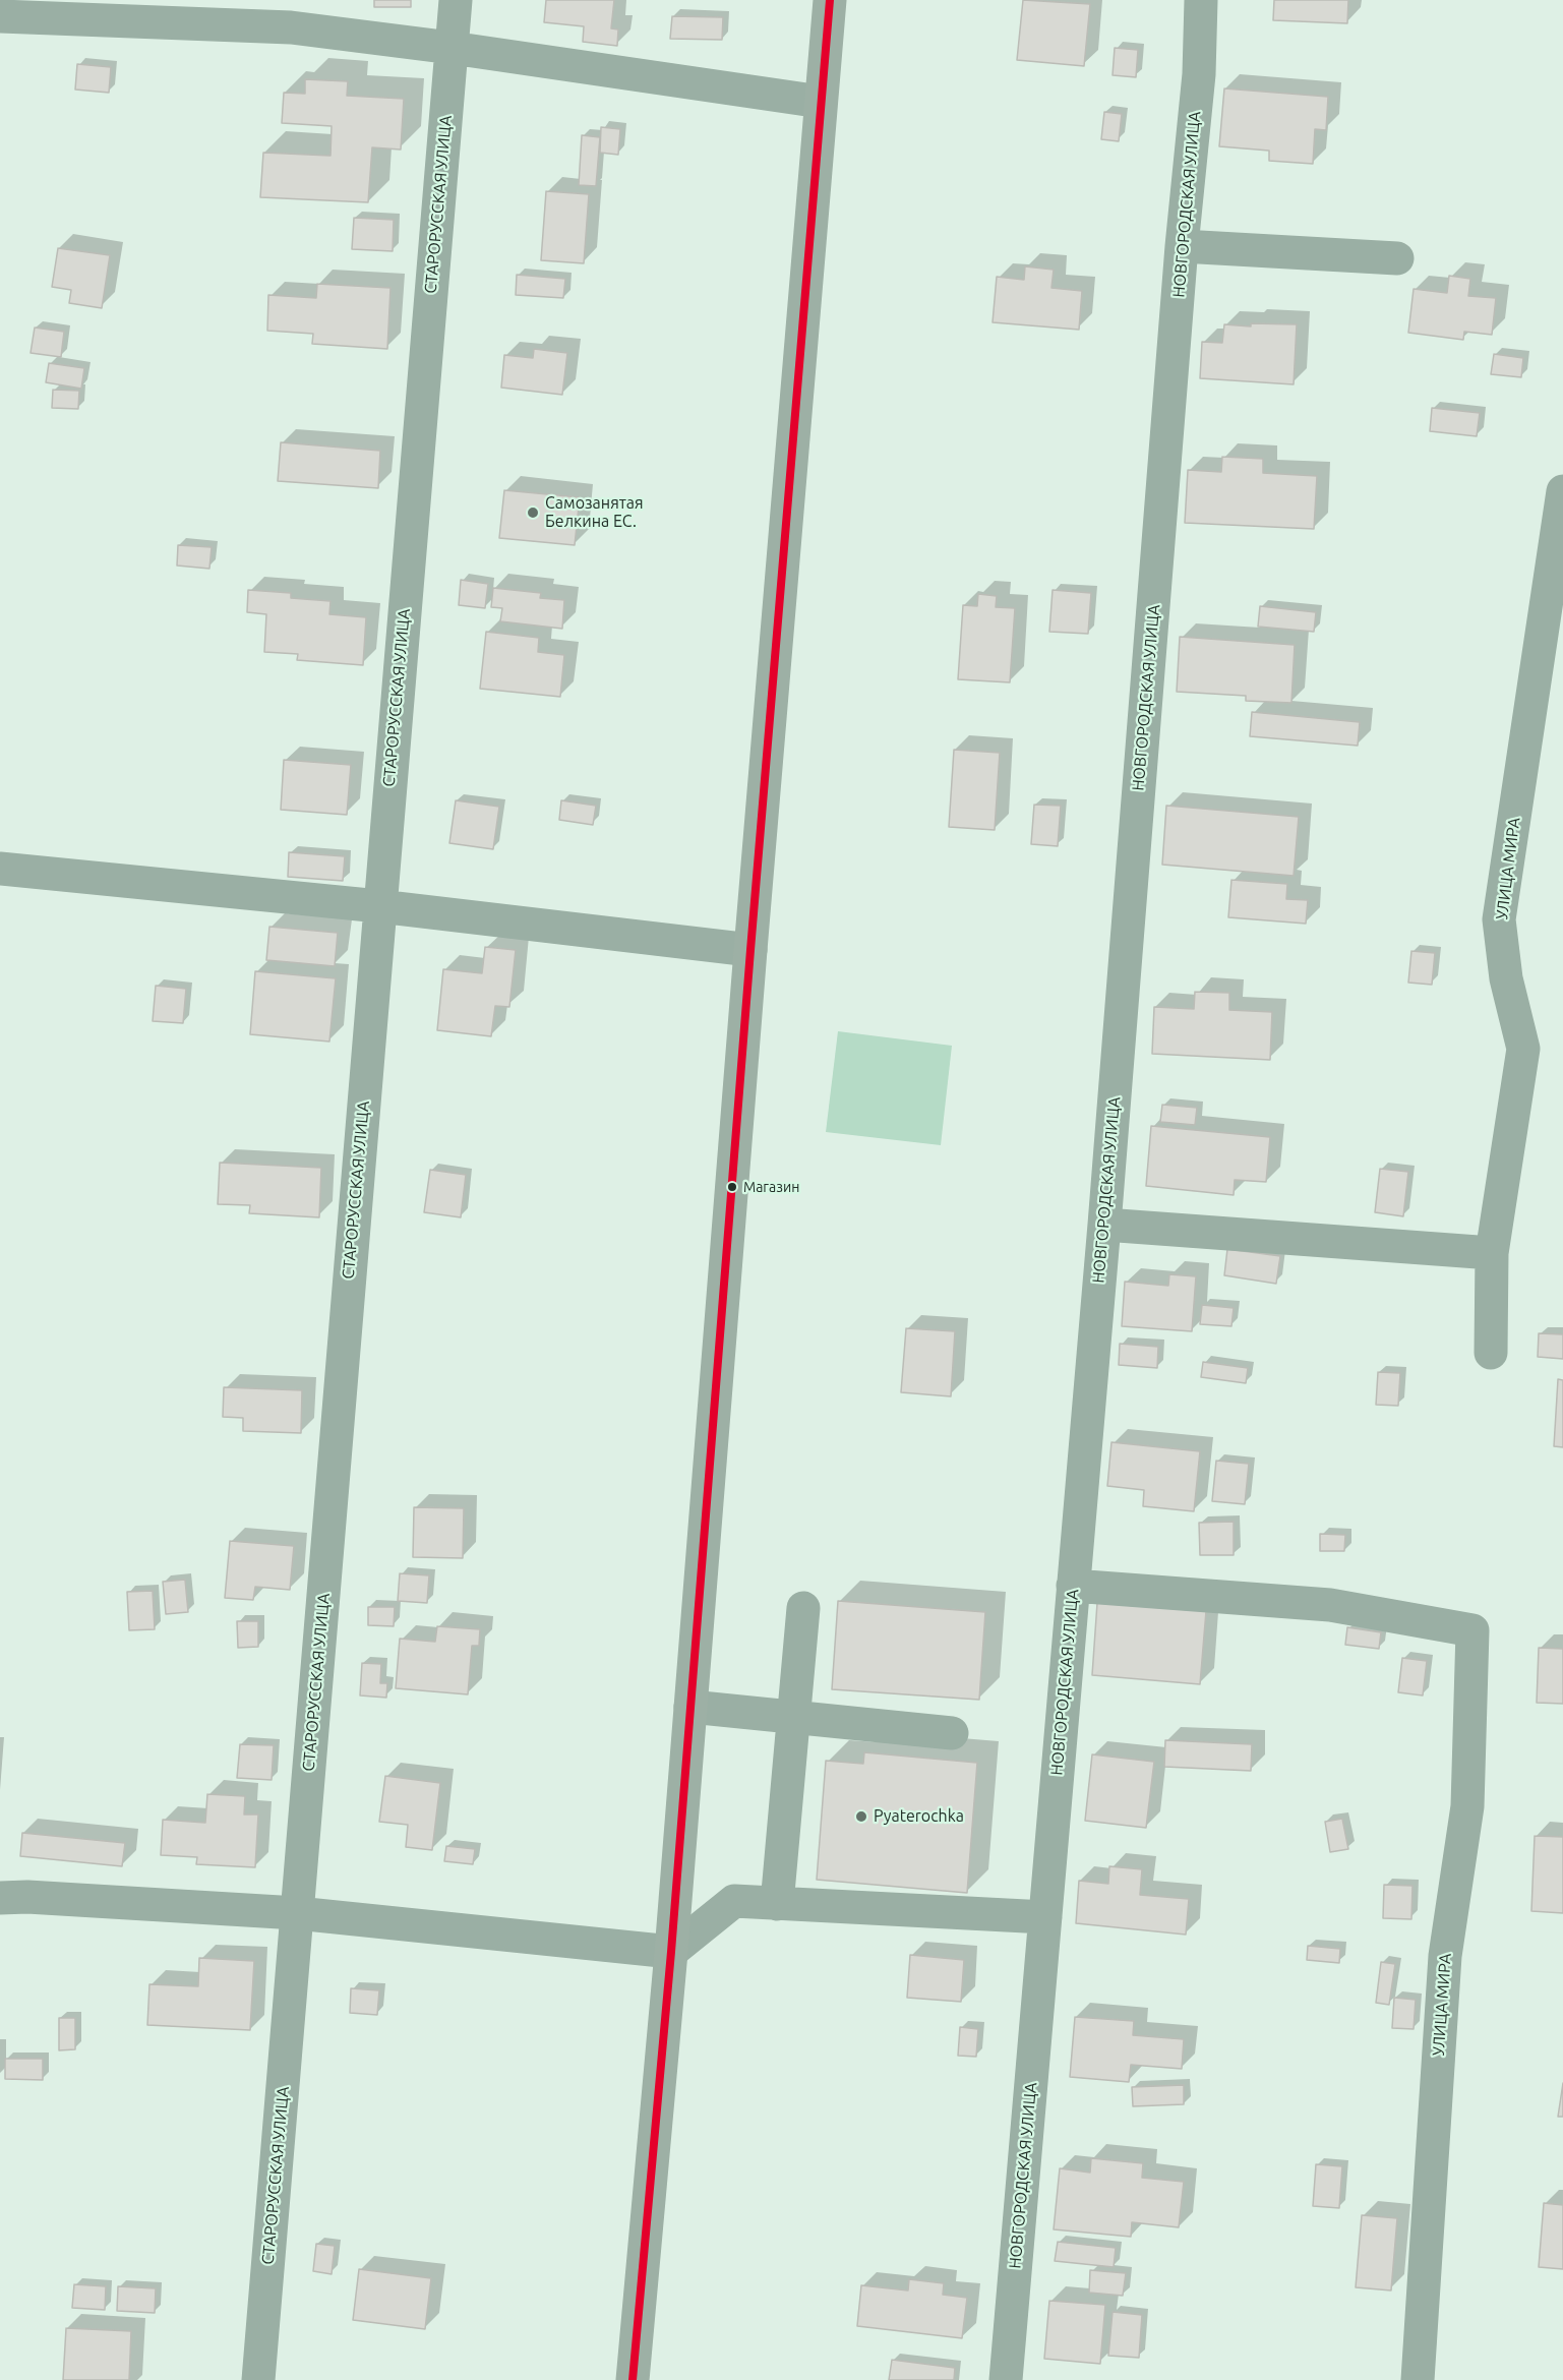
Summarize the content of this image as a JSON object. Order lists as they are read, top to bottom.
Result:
{
  "streets": {
    "street": ["СТАРОРУССКАЯ УЛИЦА", "НОВГОРОДСКАЯ УЛИЦА", "УЛИЦА МИРА"]
  },
  "crossings": [
    ["НОВГОРОДСКАЯ УЛИЦА", "УЛИЦА МИРА"]
  ],
  "places": ["Самозанятая Белкина ЕС.", "Магазин", "Pyaterochka"]
}
